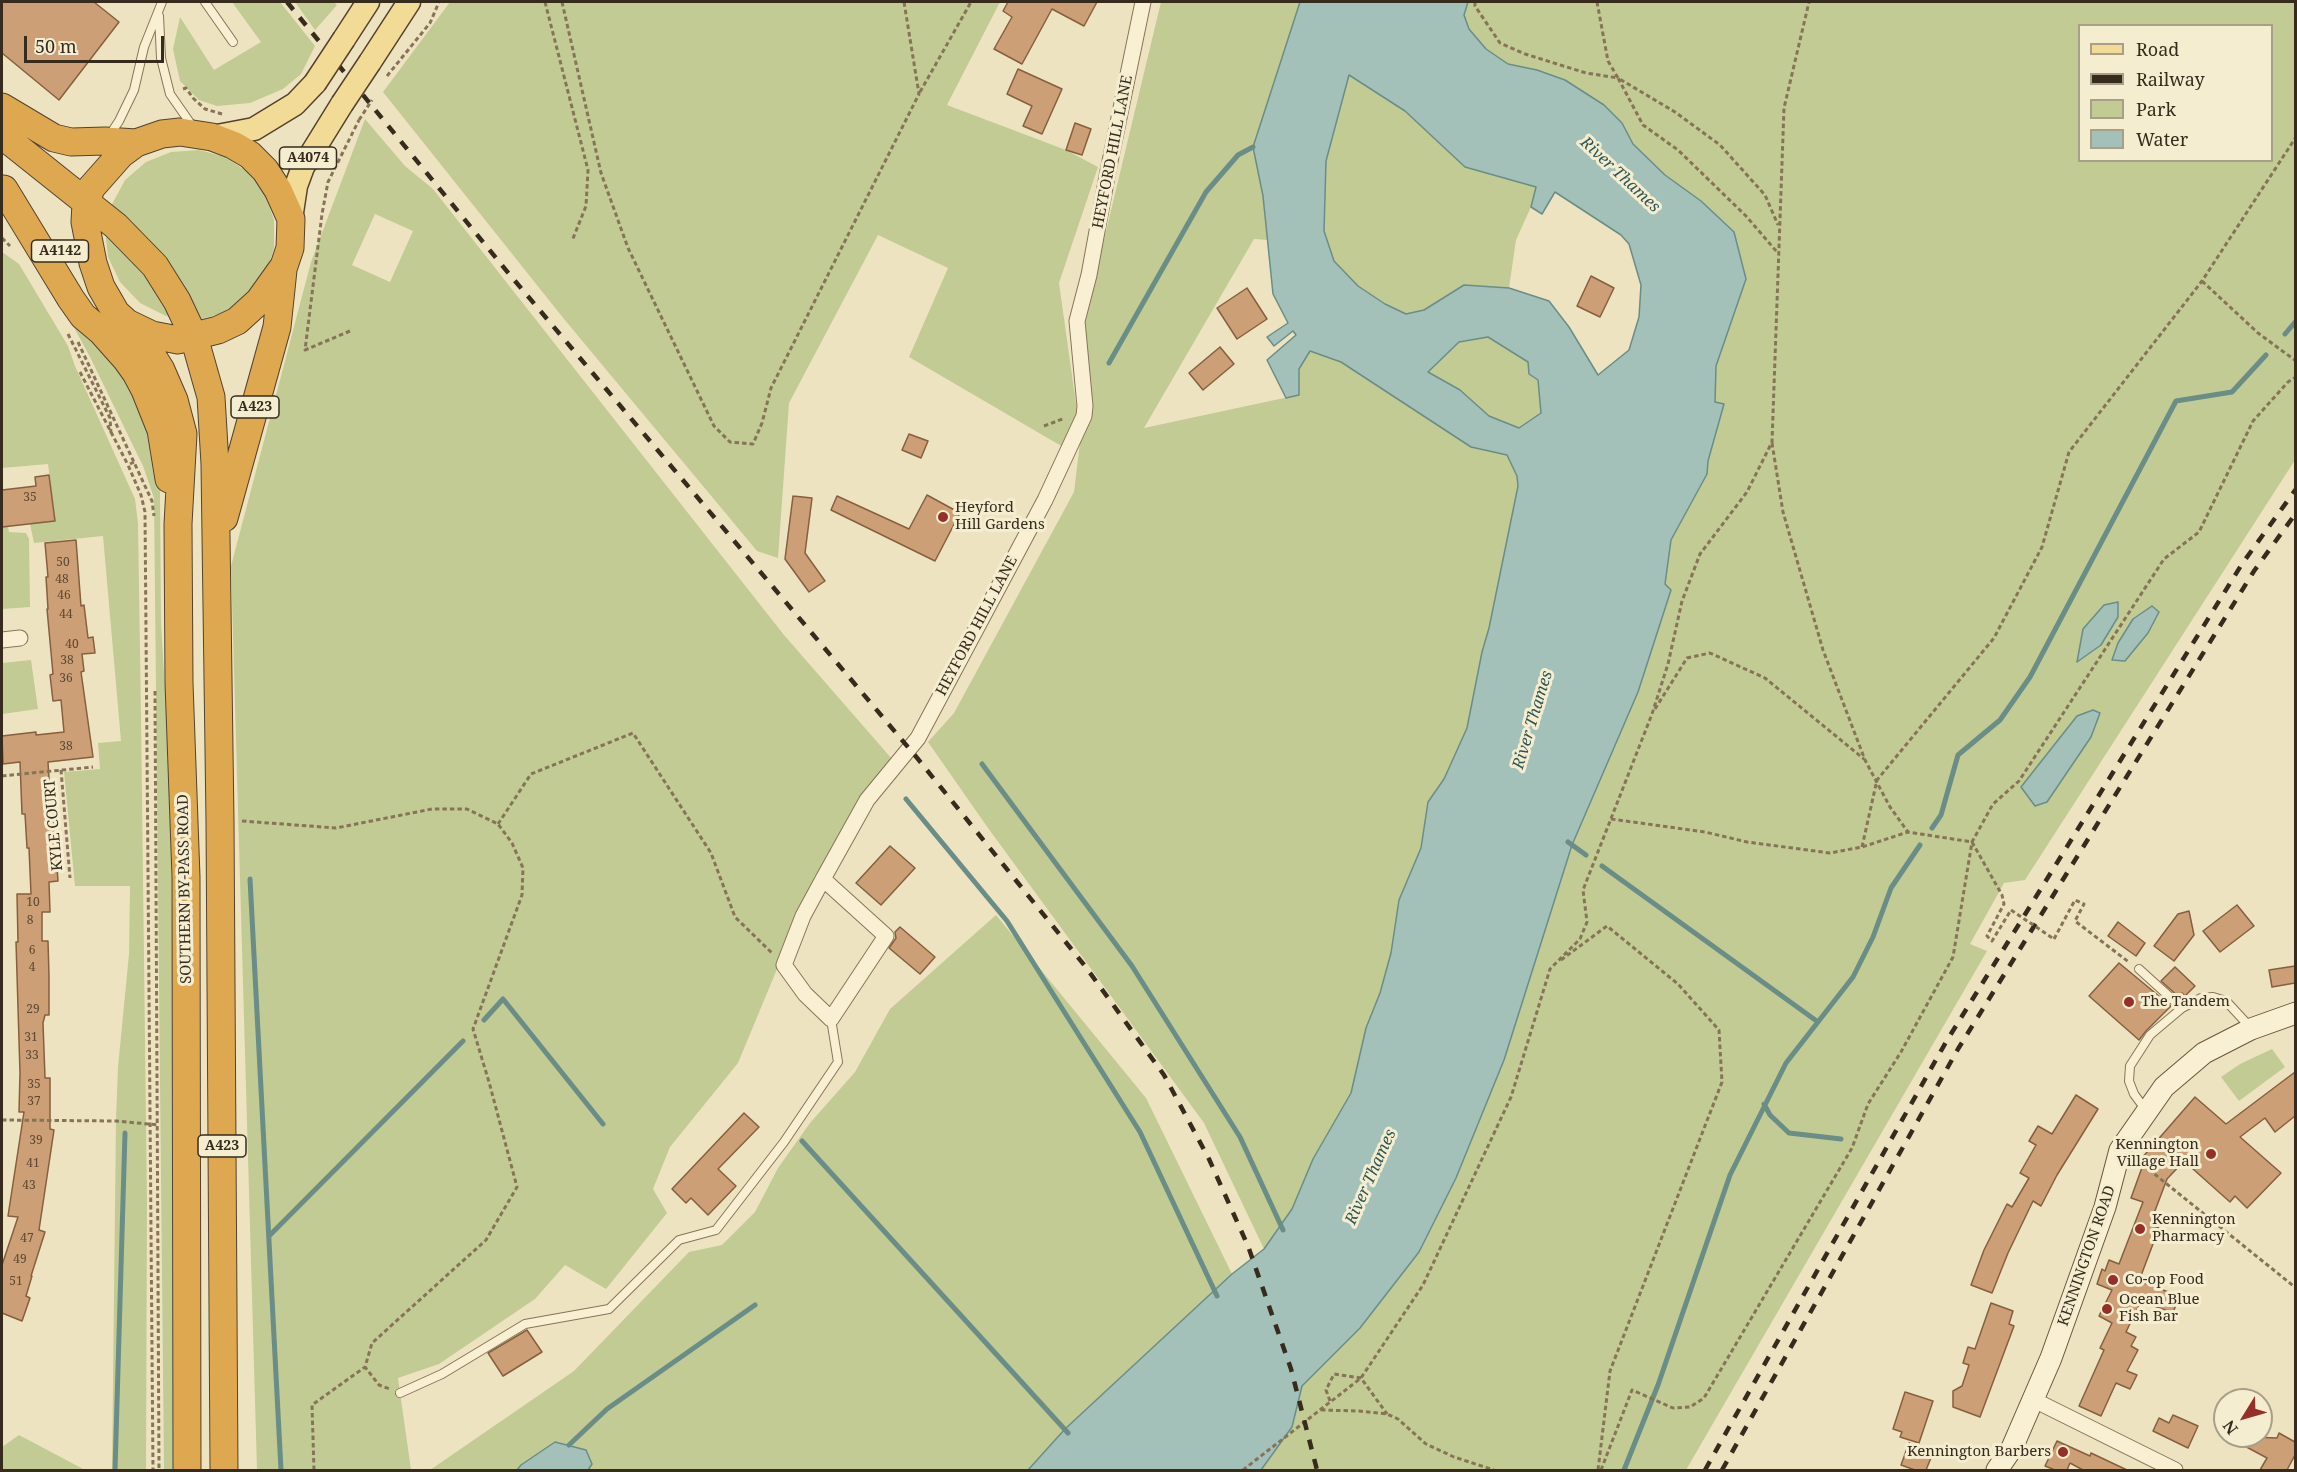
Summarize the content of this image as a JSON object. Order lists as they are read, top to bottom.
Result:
{
  "streets": {
    "highway": ["A4142", "A423", "SOUTHERN BY-PASS ROAD"],
    "main road": ["A4074"],
    "street": ["HEYFORD HILL LANE", "KENNINGTON ROAD"],
    "path": ["KYLE COURT"]
  },
  "crossings": [
    ["A4074", "A423"],
    ["A4142", "SOUTHERN BY-PASS ROAD"]
  ],
  "water": ["River Thames"],
  "places": [
    "Heyford Hill Gardens",
    "The Tandem",
    "Kennington Village Hall",
    "Kennington Pharmacy",
    "Co-op Food",
    "Ocean Blue Fish Bar",
    "Kennington Barbers"
  ],
  "house_numbers": [
    "35",
    "50",
    "48",
    "46",
    "44",
    "40",
    "38",
    "36",
    "38",
    "10",
    "8",
    "6",
    "4",
    "29",
    "31",
    "33",
    "35",
    "37",
    "39",
    "41",
    "43",
    "47",
    "49",
    "51"
  ],
  "legend": [
    "Road",
    "Railway",
    "Park",
    "Water"
  ],
  "scale_bar": "50 m",
  "north": "bottom left"
}
